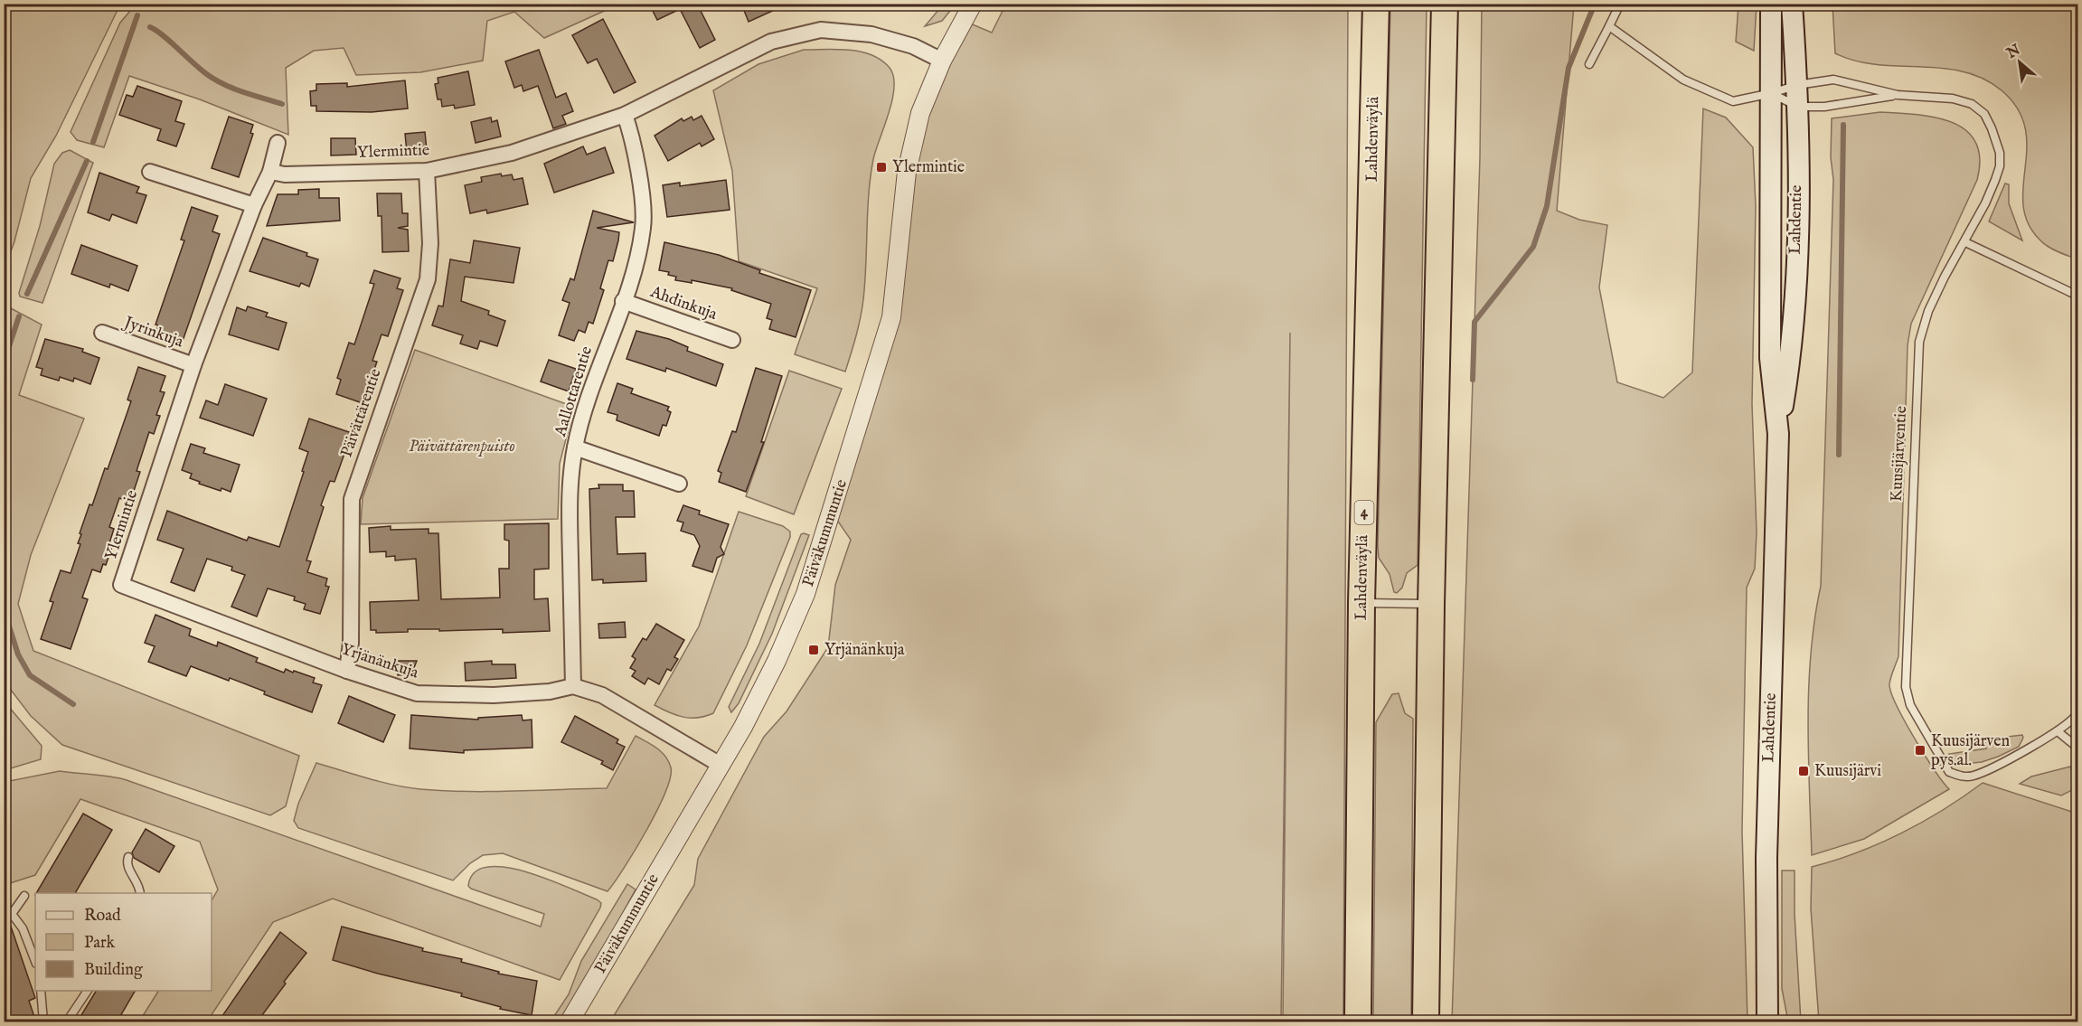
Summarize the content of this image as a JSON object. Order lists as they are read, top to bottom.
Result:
{
  "streets": {
    "highway": ["Lahdenväylä", "4"],
    "main road": ["Lahdentie"],
    "street": [
      "Ylermintie",
      "Ahdinkuja",
      "Jyrinkuja",
      "Aallottarentie",
      "Päivättärentie",
      "Päiväkummuntie",
      "Yrjänänkuja"
    ],
    "lane": ["Kuusijärventie"]
  },
  "crossings": [
    ["Ylermintie", "Jyrinkuja"],
    ["Ylermintie", "Aallottarentie"],
    ["Ylermintie", "Päivättärentie"],
    ["Ylermintie", "Päiväkummuntie"],
    ["Ylermintie", "Yrjänänkuja"],
    ["Lahdentie", "Kuusijärventie"],
    ["Ahdinkuja", "Aallottarentie"],
    ["Aallottarentie", "Yrjänänkuja"],
    ["Päivättärentie", "Yrjänänkuja"],
    ["Päiväkummuntie", "Yrjänänkuja"]
  ],
  "parks": ["Päivättärenpuisto"],
  "places": {
    "transit": [
      "Ylermintie",
      "Yrjänänkuja",
      "Kuusijärven pys.al.",
      "Kuusijärvi"
    ]
  },
  "legend": ["Road", "Park", "Building"],
  "north": "top left"
}
